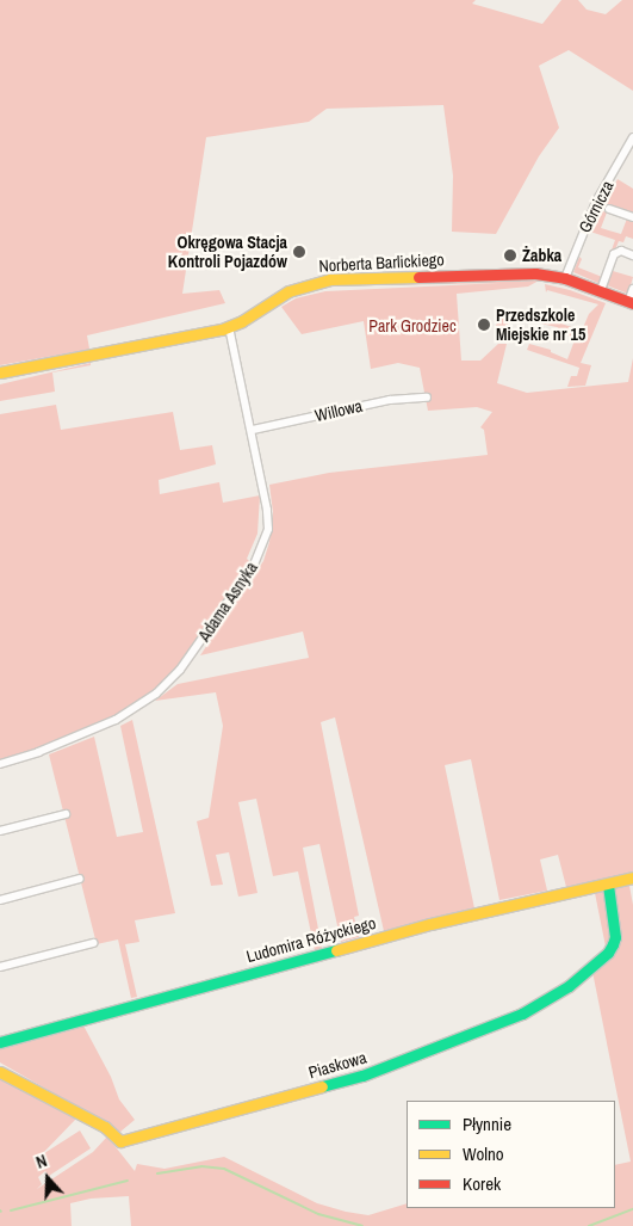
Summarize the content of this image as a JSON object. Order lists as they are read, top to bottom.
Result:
{
  "streets": {
    "street": [
      "Górnicza",
      "Norberta Barlickiego",
      "Willowa",
      "Adama Asnyka",
      "Ludomira Różyckiego",
      "Piaskowa"
    ]
  },
  "crossings": [
    ["Górnicza", "Norberta Barlickiego"],
    ["Norberta Barlickiego", "Adama Asnyka"],
    ["Willowa", "Adama Asnyka"],
    ["Ludomira Różyckiego", "Piaskowa"]
  ],
  "parks": ["Park Grodziec"],
  "places": ["Okręgowa Stacja Kontroli Pojazdów", "Żabka", "Przedszkole Miejskie nr 15"],
  "legend": ["Płynnie", "Wolno", "Korek"],
  "north": "top"
}
